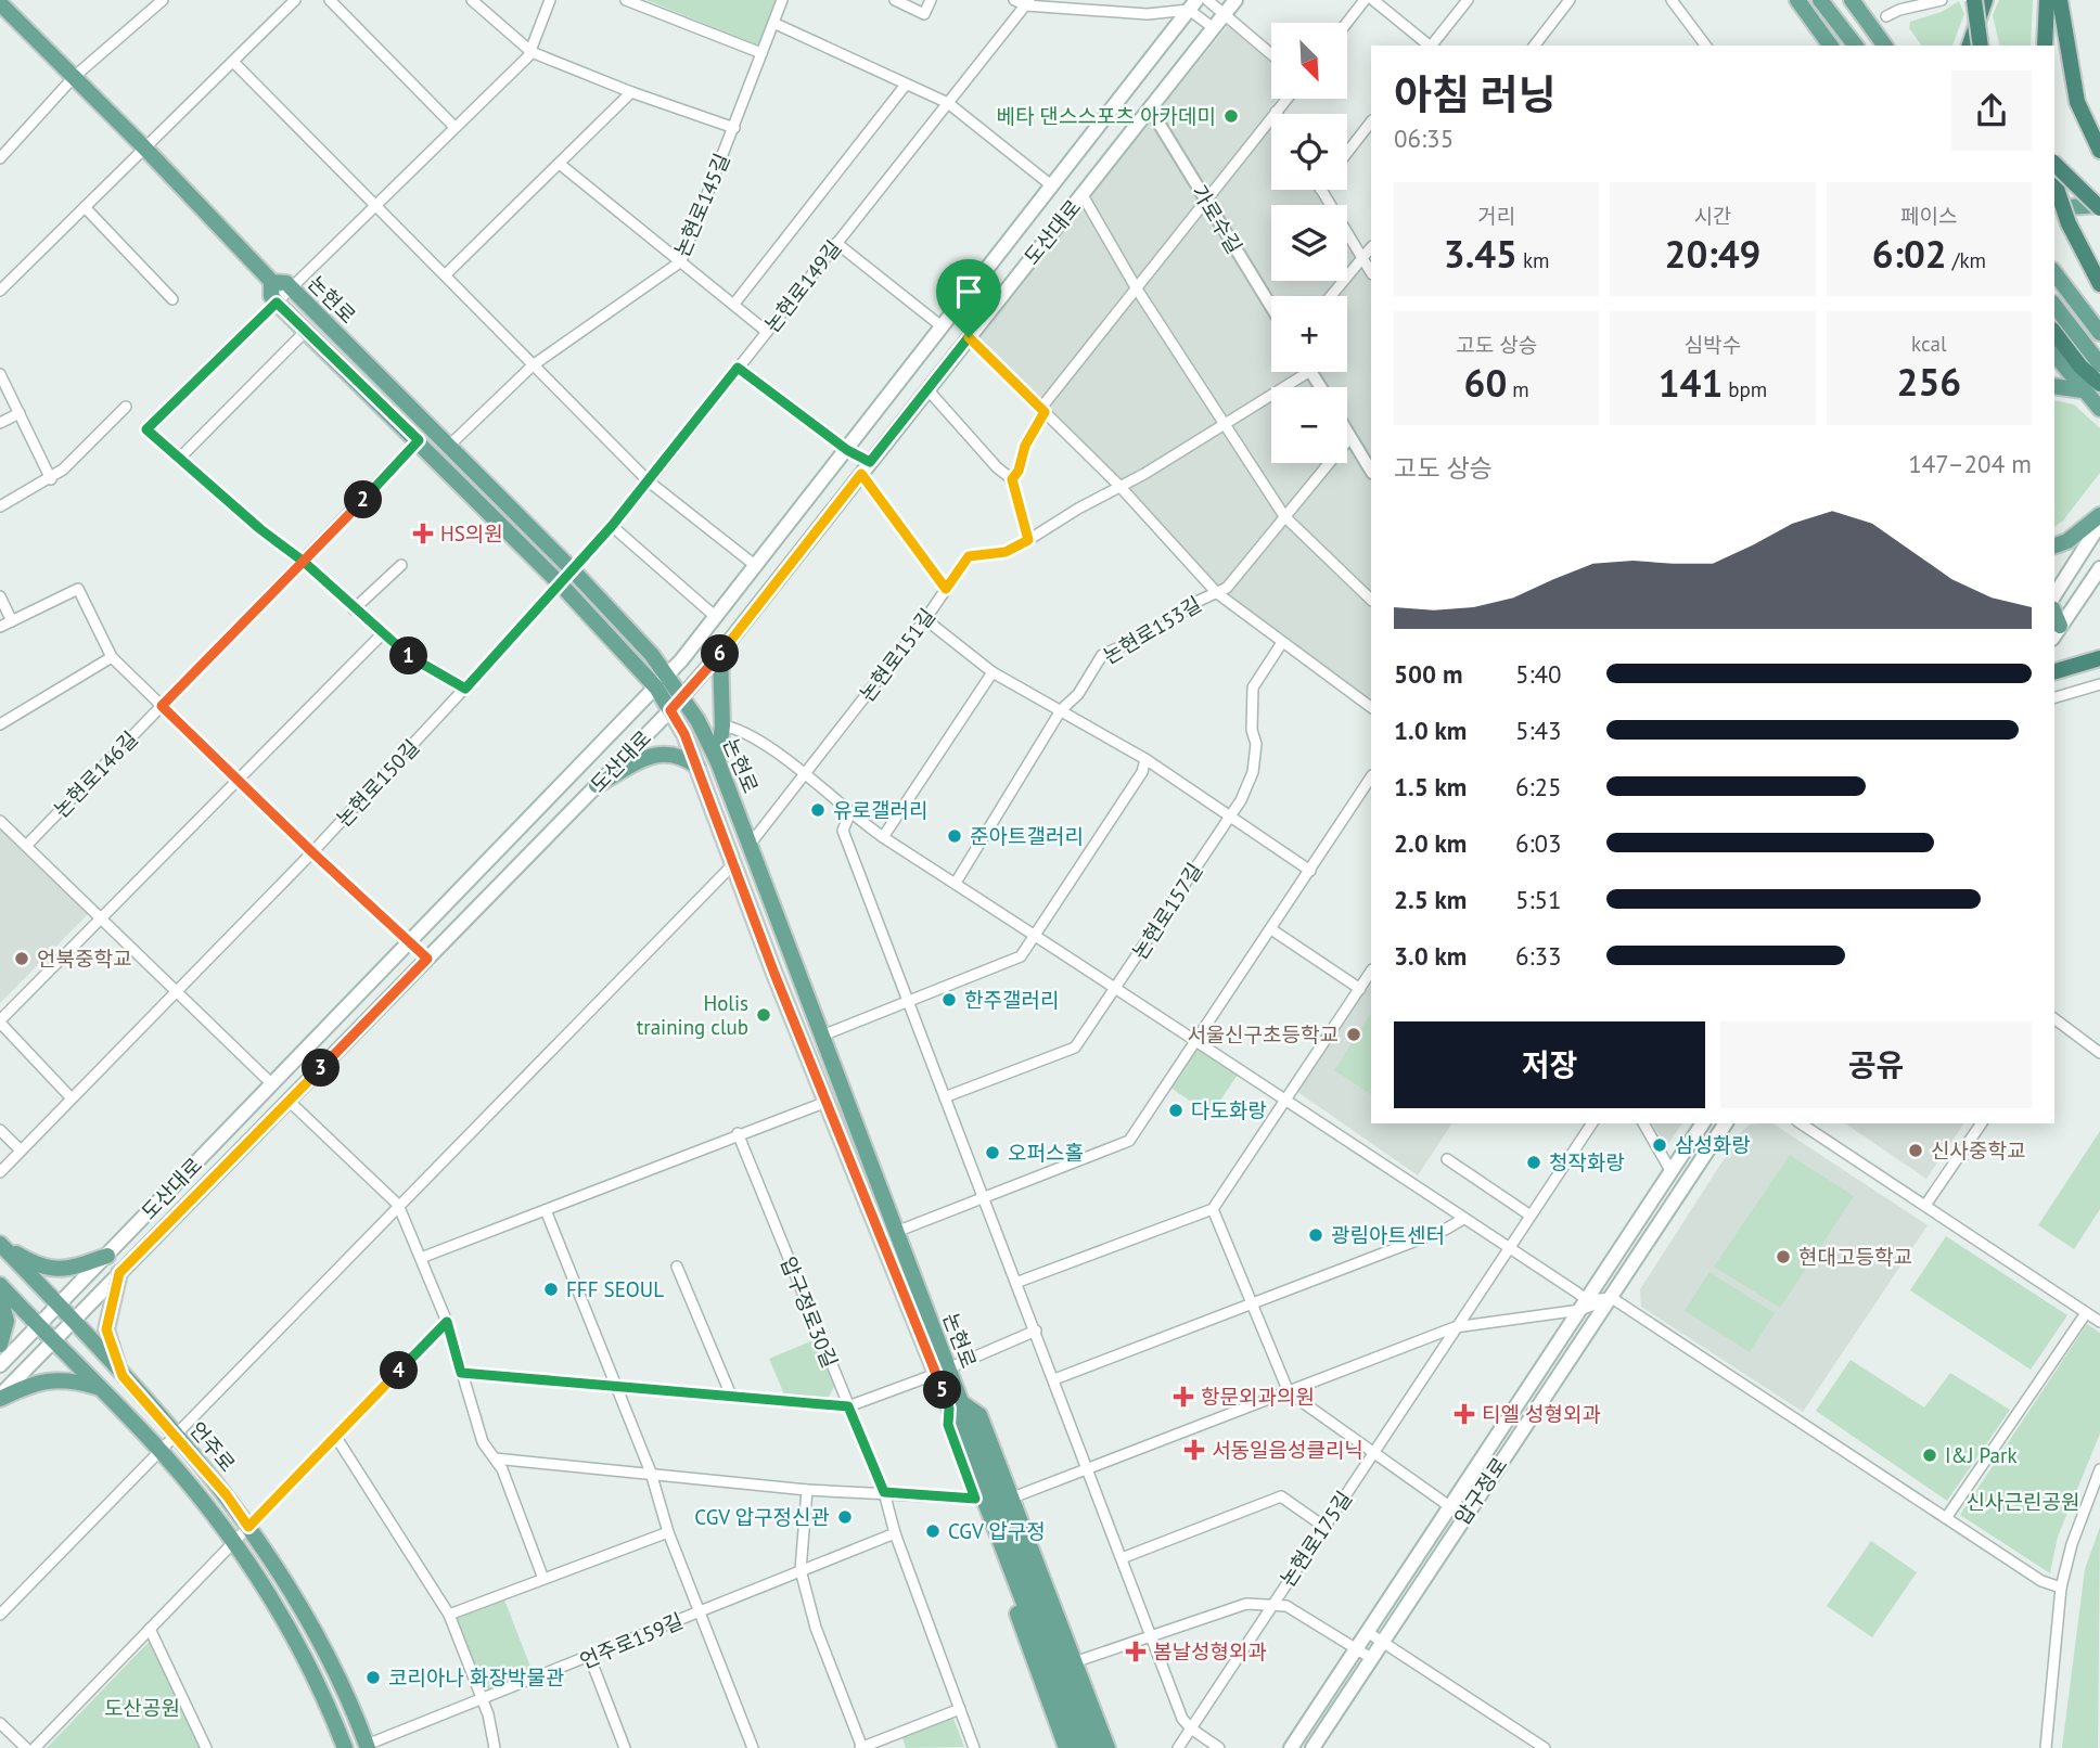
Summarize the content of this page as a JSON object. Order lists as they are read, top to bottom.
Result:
{
  "streets": {
    "main road": [
      "도산대로",
      "논현로",
      "언주로",
      "압구정로"
    ],
    "street": [
      "논현로145길",
      "가로수길",
      "논현로149길",
      "논현로153길",
      "논현로151길",
      "논현로146길",
      "논현로150길",
      "논현로157길",
      "압구정로30길",
      "논현로175길",
      "언주로159길"
    ]
  },
  "crossings": [
    ["논현로145길", "논현로"],
    ["가로수길", "도산대로"],
    ["도산대로", "논현로"],
    ["도산대로", "언주로"],
    ["논현로149길", "논현로"],
    ["논현로149길", "논현로150길"],
    ["논현로", "논현로151길"],
    ["논현로", "논현로146길"],
    ["논현로", "논현로150길"],
    ["압구정로30길", "언주로159길"],
    ["언주로", "언주로159길"]
  ],
  "parks": ["신사근린공원", "도산공원"],
  "places": {
    "other": [
      "베타 댄스스포츠 아카데미",
      "유로갤러리",
      "준아트갤러리",
      "언북중학교",
      "한주갤러리",
      "Holis training club",
      "서울신구초등학교",
      "다도화랑",
      "삼성화랑",
      "신사중학교",
      "오퍼스홀",
      "청작화랑",
      "광림아트센터",
      "현대고등학교",
      "FFF SEOUL",
      "I&J Park",
      "CGV 압구정신관",
      "CGV 압구정",
      "코리아나 화장박물관"
    ],
    "health": [
      "HS의원",
      "항문외과의원",
      "티엘 성형외과",
      "서동일음성클리닉",
      "봄날성형외과"
    ]
  },
  "north": "bottom right",
  "page": {
    "map_buttons": ["+", "−"],
    "heading": ["아침 러닝", "06:35"],
    "stats": [
      ["거리", "3.45 km"],
      ["시간", "20:49"],
      ["페이스", "6:02 /km"],
      ["고도 상승", "60 m"],
      ["심박수", "141 bpm"],
      ["kcal", "256"]
    ],
    "chart": ["고도 상승", "147–204 m"],
    "pins": [
      "2",
      "6",
      "1",
      "3",
      "4",
      "5"
    ],
    "list": [
      {
        "name": "500 m",
        "note": "5:40"
      },
      {
        "name": "1.0 km",
        "note": "5:43"
      },
      {
        "name": "1.5 km",
        "note": "6:25"
      },
      {
        "name": "2.0 km",
        "note": "6:03"
      },
      {
        "name": "2.5 km",
        "note": "5:51"
      },
      {
        "name": "3.0 km",
        "note": "6:33"
      }
    ],
    "buttons": ["저장", "공유"]
  }
}
